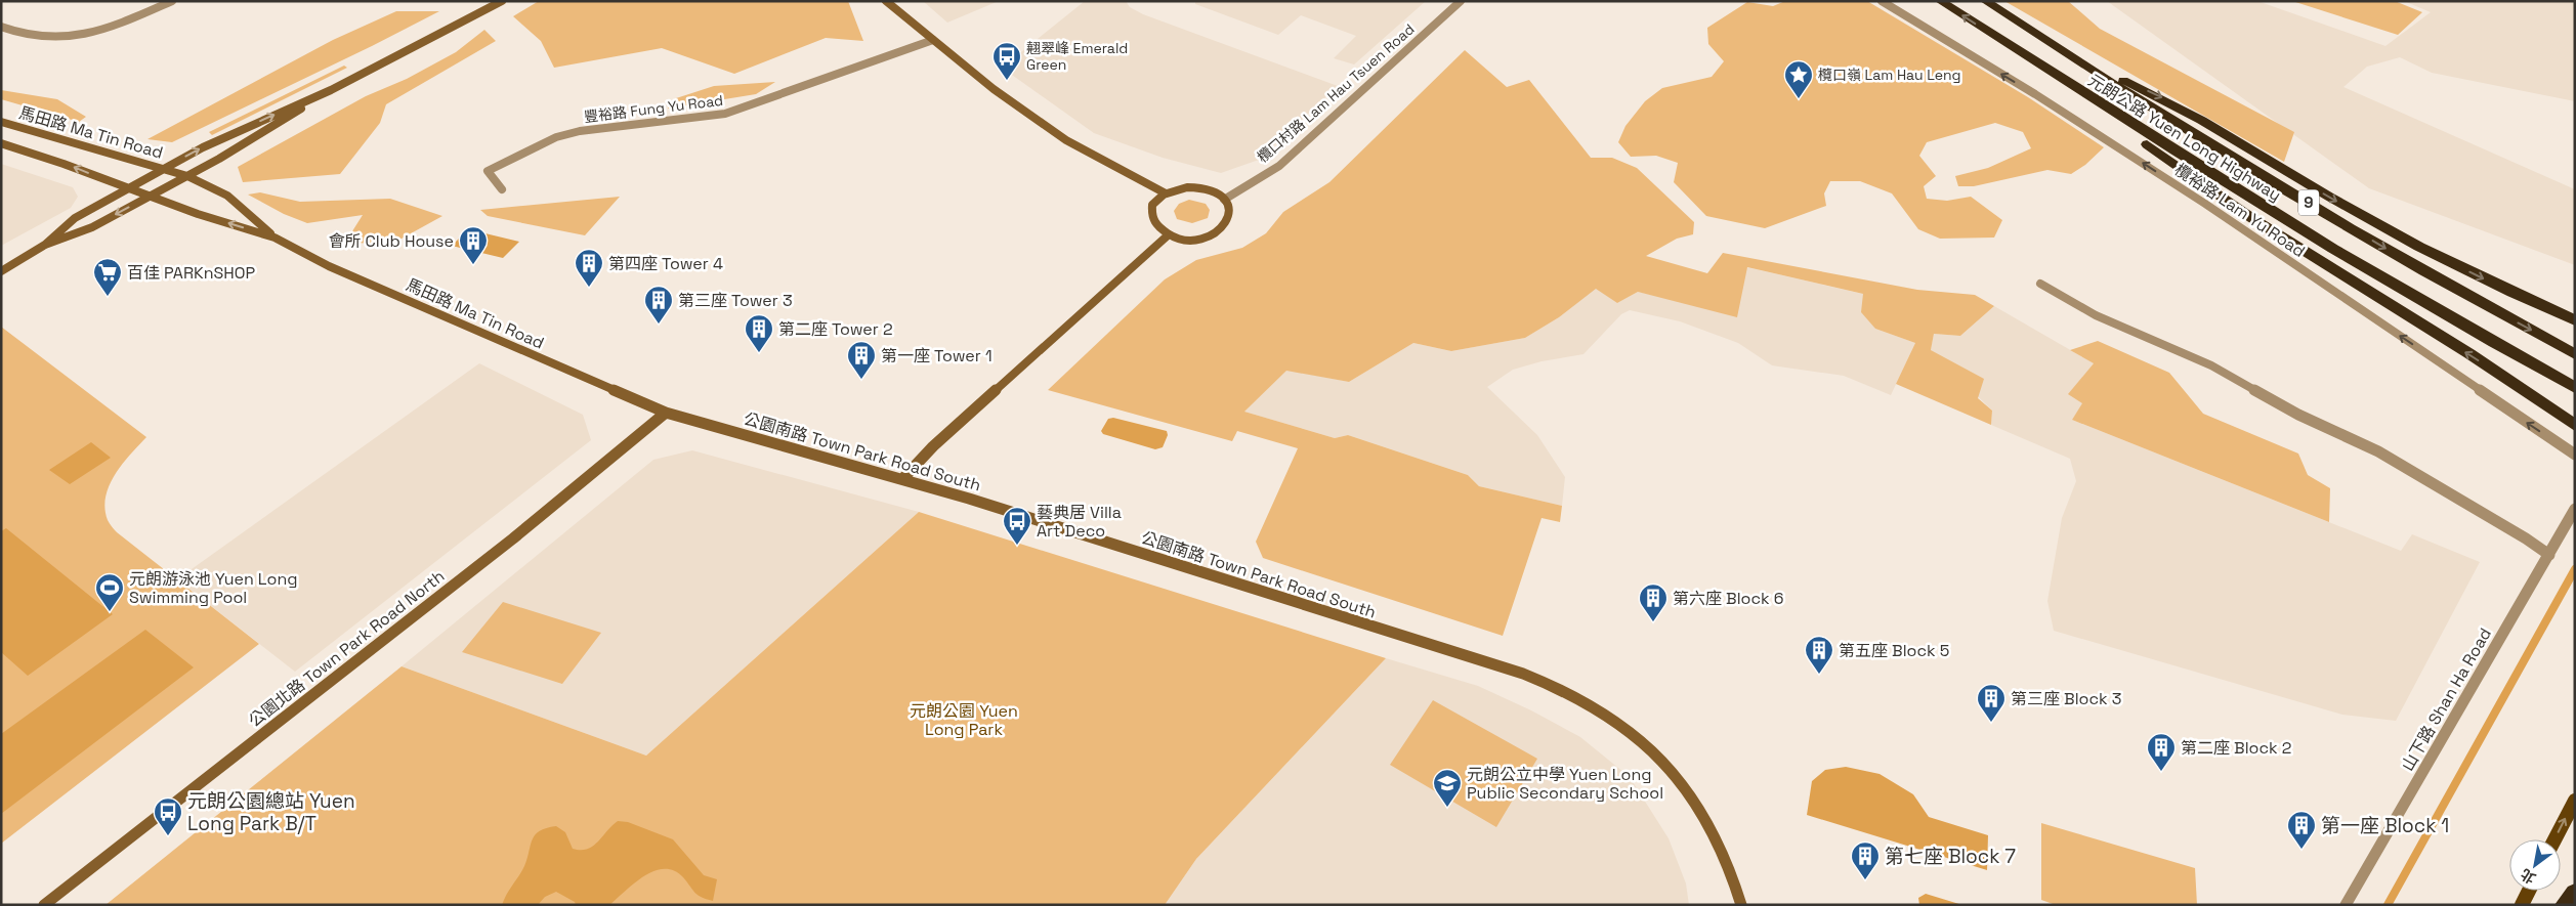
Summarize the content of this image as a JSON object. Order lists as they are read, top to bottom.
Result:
{
  "streets": {
    "highway": ["元朗公路 Yuen Long Highway", "9"],
    "street": [
      "欖口村路 Lam Hau Tsuen Road",
      "豐裕路 Fung Yu Road",
      "馬田路 Ma Tin Road",
      "欖裕路 Lam Yu Road",
      "公園南路 Town Park Road South",
      "公園北路 Town Park Road North",
      "山下路 Shan Ha Road"
    ]
  },
  "crossings": [
    ["馬田路 Ma Tin Road", "公園南路 Town Park Road South"],
    ["馬田路 Ma Tin Road", "公園北路 Town Park Road North"],
    ["公園南路 Town Park Road South", "公園北路 Town Park Road North"]
  ],
  "one_way": ["欖裕路 Lam Yu Road"],
  "parks": ["元朗公園 Yuen Long Park"],
  "places": {
    "bus stop": ["翹翠峰 Emerald Green", "藝典居 Villa Art Deco", "元朗公園總站 Yuen Long Park B/T"],
    "place": ["欖口嶺 Lam Hau Leng"],
    "building": [
      "會所 Club House",
      "第四座 Tower 4",
      "第三座 Tower 3",
      "第二座 Tower 2",
      "第一座 Tower 1",
      "第六座 Block 6",
      "第五座 Block 5",
      "第三座 Block 3",
      "第二座 Block 2",
      "第一座 Block 1",
      "第七座 Block 7"
    ],
    "supermarket": ["百佳 PARKnSHOP"],
    "sports": ["元朗游泳池 Yuen Long Swimming Pool"],
    "school or university": ["元朗公立中學 Yuen Long Public Secondary School"]
  },
  "north": "bottom left"
}
